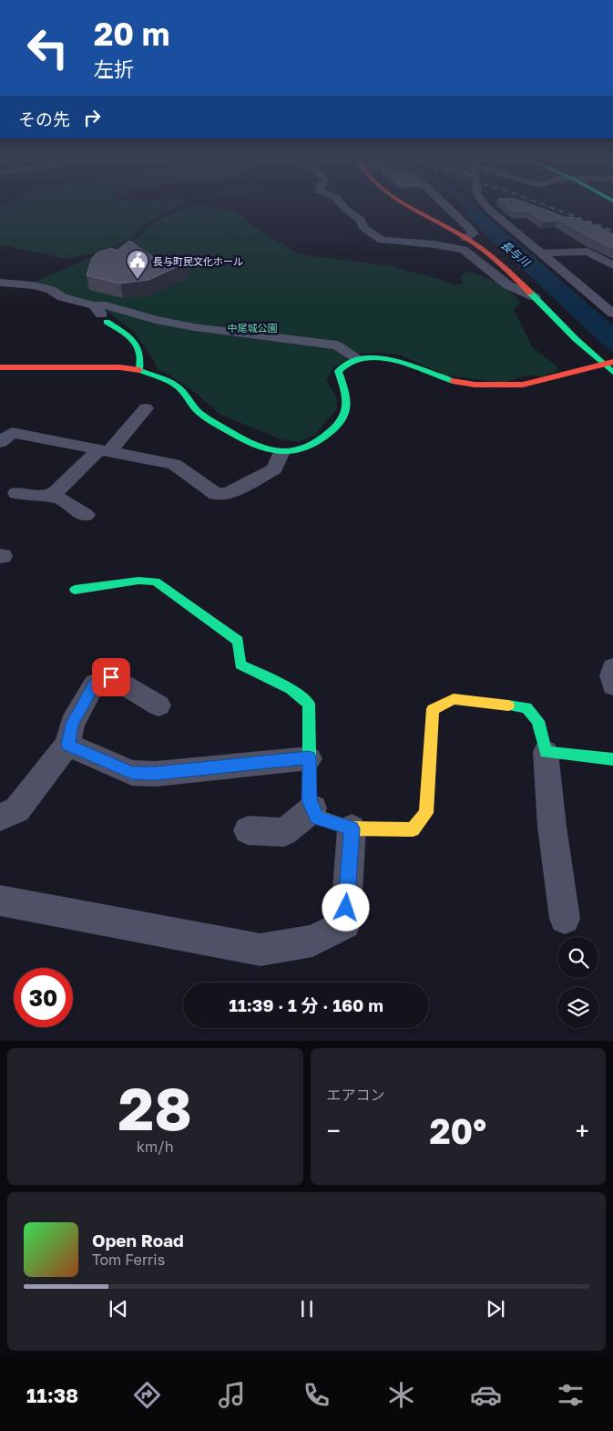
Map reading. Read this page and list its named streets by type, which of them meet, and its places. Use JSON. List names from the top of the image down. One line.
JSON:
{"water":["長与川"],"parks":["中尾城公園"],"places":{"public building":["長与町民文化ホール"]},"page":{"turn":["20 m","左折"],"then":"その先","limit":"30","trip":"11:39 · 1 分 · 160 m","tile":[["28","km/h"],"エアコン"],"heat":["−","20°","+"],"song":["Open Road","Tom Ferris"],"tabs":"11:38"}}
